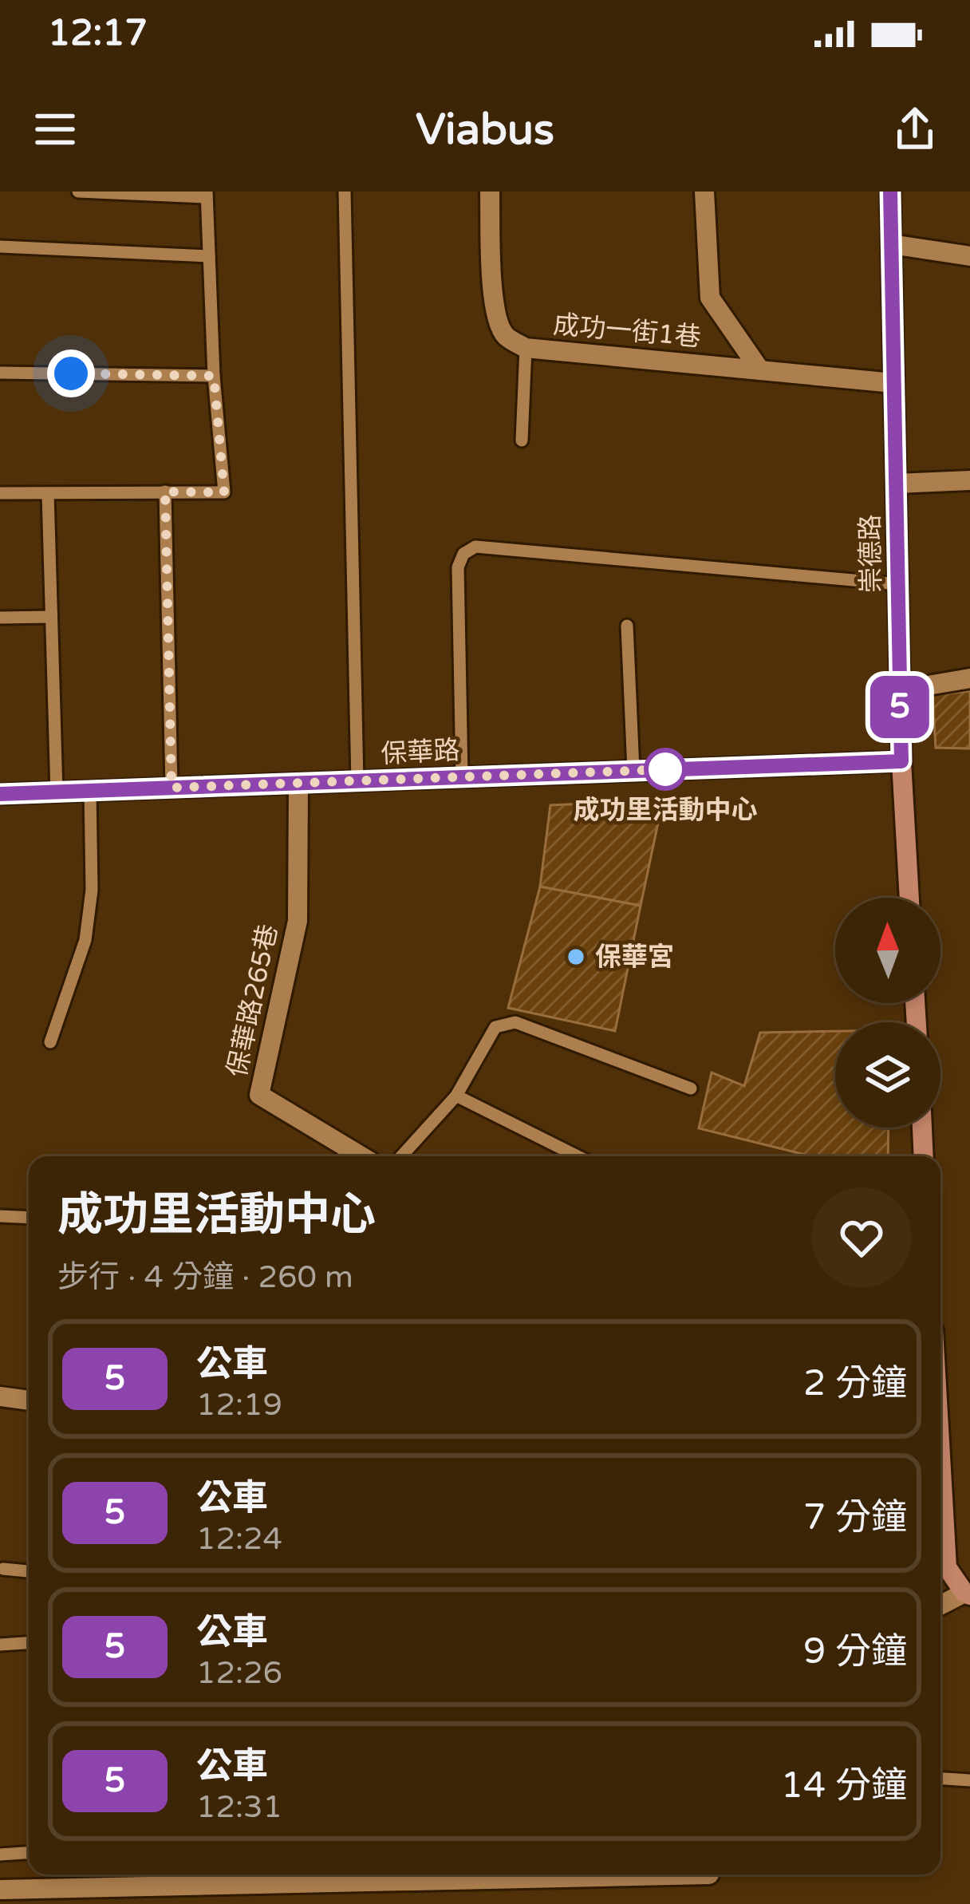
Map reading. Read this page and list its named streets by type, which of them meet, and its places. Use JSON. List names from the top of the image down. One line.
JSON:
{"streets":{"street":["成功一街1巷","崇德路","保華路","保華路265巷"]},"crossings":[["成功一街1巷","崇德路"],["崇德路","保華路"],["保華路","保華路265巷"]],"places":["成功里活動中心","保華宮"],"lines":["bus line 5"],"north":"top","page":{"status":"12:17","header":"Viabus","on_map":"5","heading":["成功里活動中心","步行 · 4 分鐘 · 260 m"],"list":[{"mark":"5","name":"公車","note":"12:19","value":"2 分鐘"},{"mark":"5","name":"公車","note":"12:24","value":"7 分鐘"},{"mark":"5","name":"公車","note":"12:26","value":"9 分鐘"},{"mark":"5","name":"公車","note":"12:31","value":"14 分鐘"}]}}
